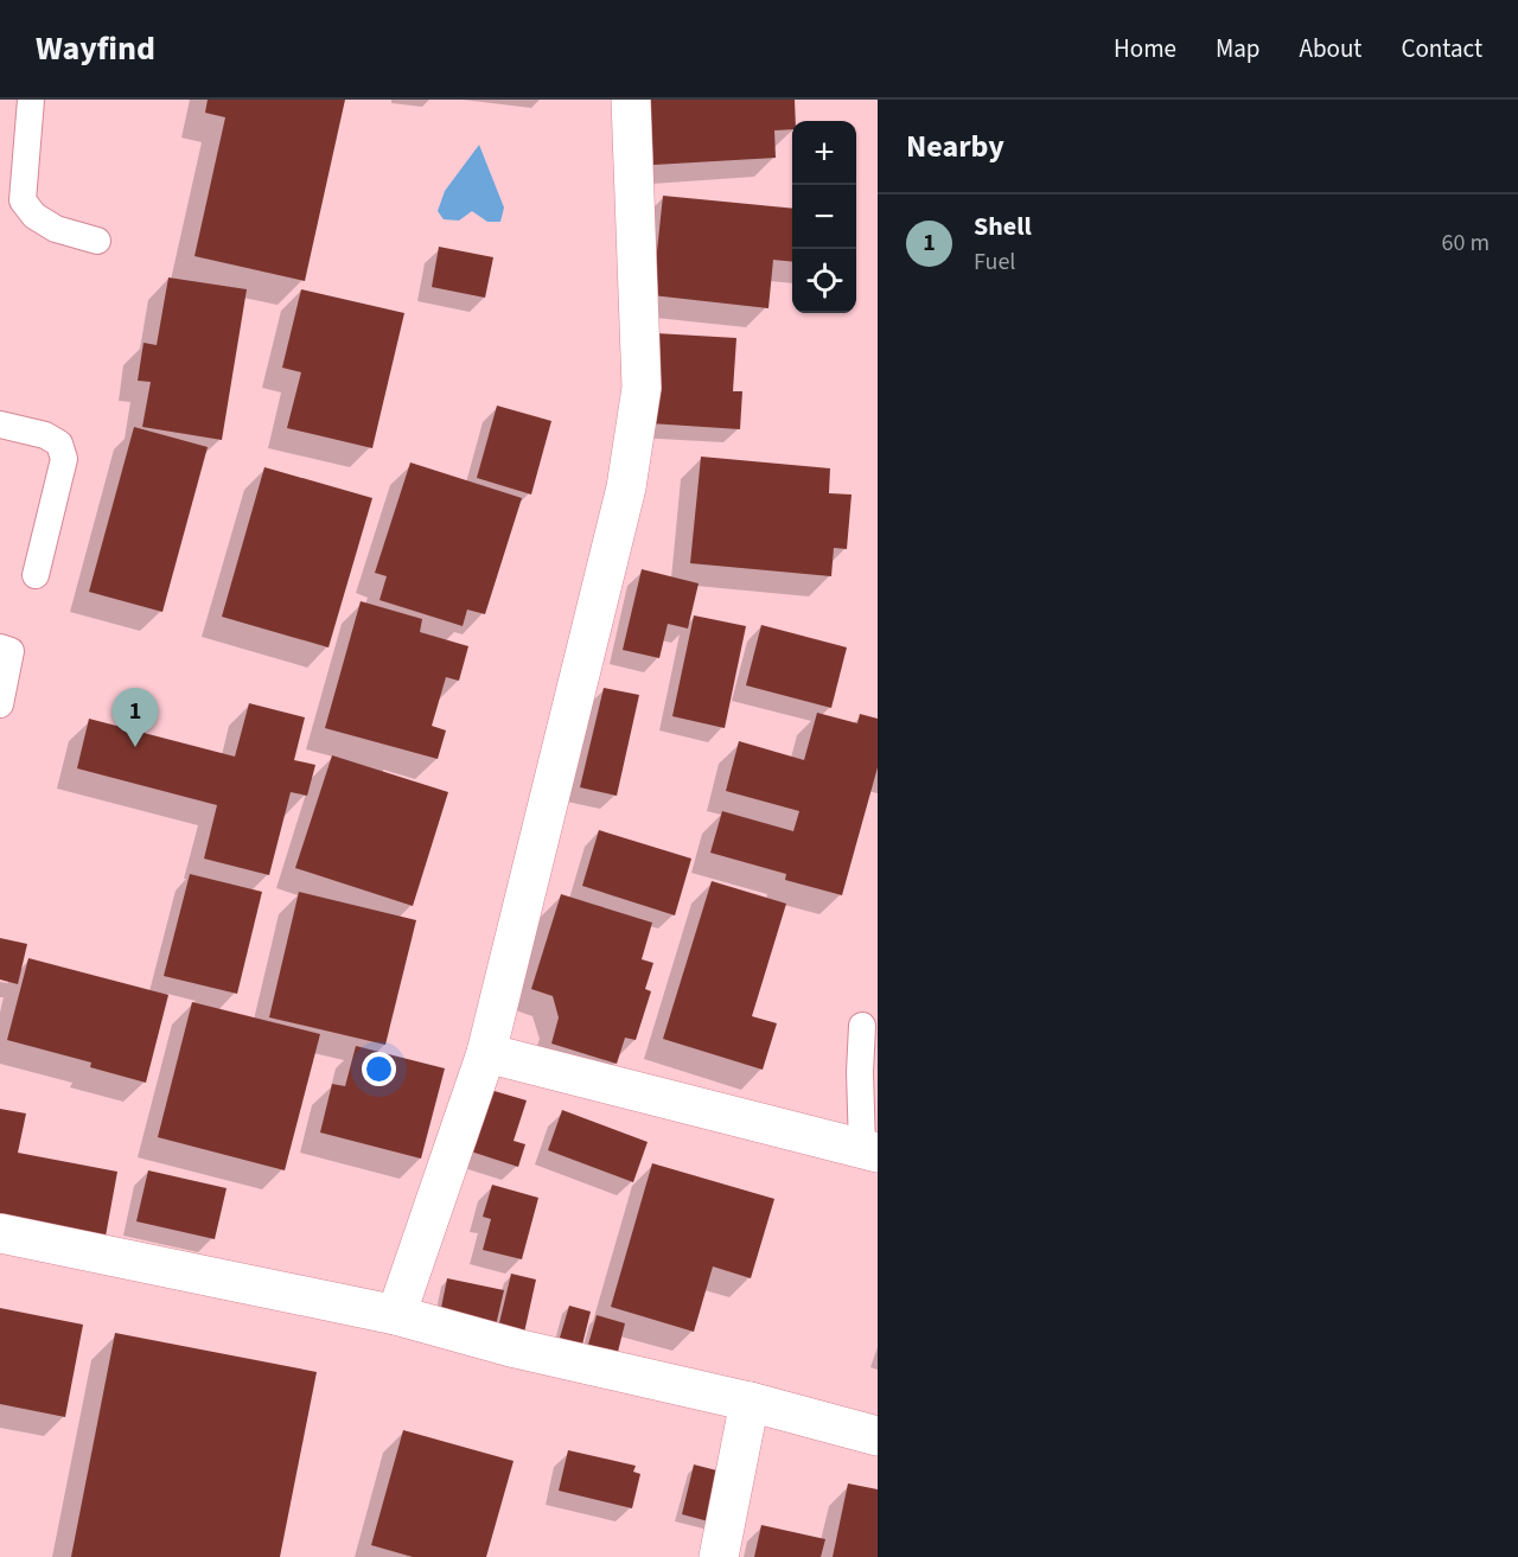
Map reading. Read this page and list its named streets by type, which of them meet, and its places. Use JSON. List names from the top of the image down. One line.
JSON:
{"page":{"header":"Wayfind","nav":["Home","Map","About","Contact"],"heading":"Nearby","map_buttons":["+","−"],"list":[{"mark":"1","name":"Shell","note":"Fuel","value":"60 m"}],"pins":"1"}}
